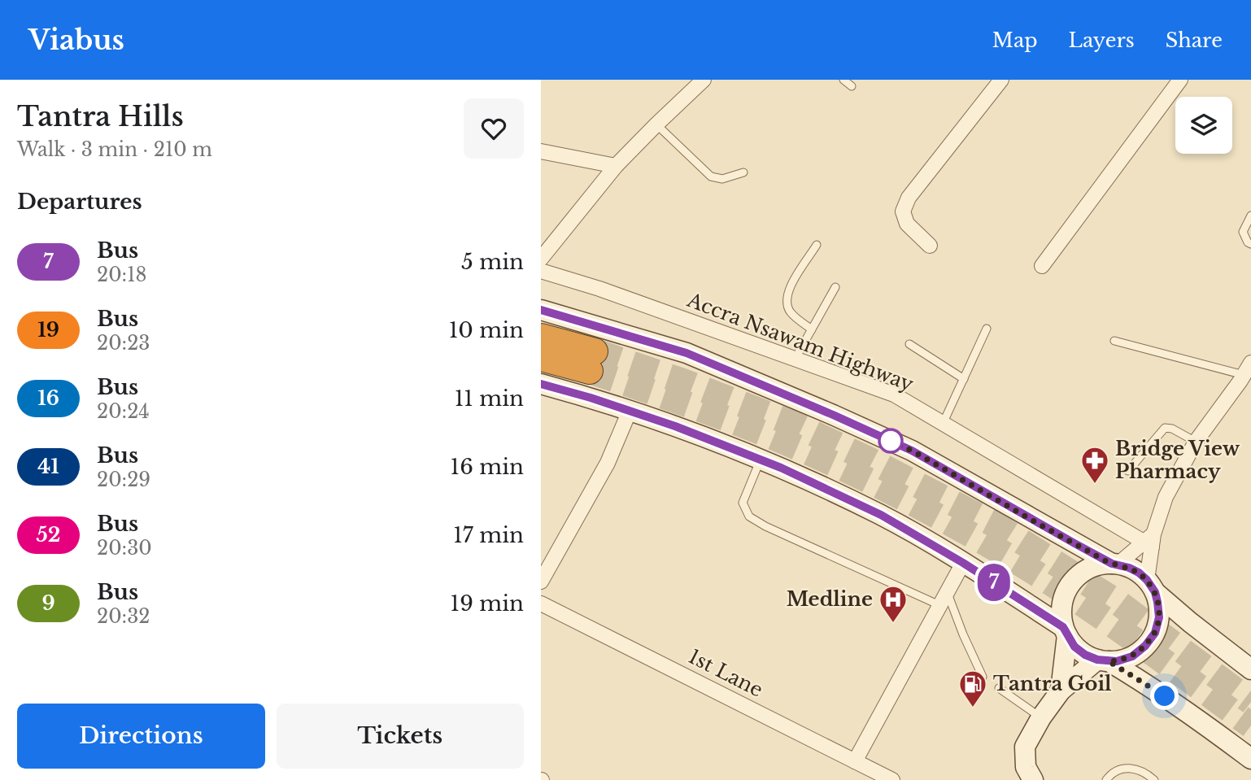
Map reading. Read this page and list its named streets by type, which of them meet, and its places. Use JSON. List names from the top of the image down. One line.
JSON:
{"streets":{"street":["Accra Nsawam Highway","1st Lane"]},"places":{"pharmacy":["Bridge View Pharmacy"],"hospital":["Medline"],"fuel station":["Tantra Goil"]},"lines":["bus line 7"],"page":{"header":"Viabus","nav":["Map","Layers","Share"],"heading":[["Tantra Hills","Walk · 3 min · 210 m"],"Departures"],"on_map":"7","list":[{"mark":"7","name":"Bus","note":"20:18","value":"5 min"},{"mark":"19","name":"Bus","note":"20:23","value":"10 min"},{"mark":"16","name":"Bus","note":"20:24","value":"11 min"},{"mark":"41","name":"Bus","note":"20:29","value":"16 min"},{"mark":"52","name":"Bus","note":"20:30","value":"17 min"},{"mark":"9","name":"Bus","note":"20:32","value":"19 min"}],"buttons":["Directions","Tickets"]}}
